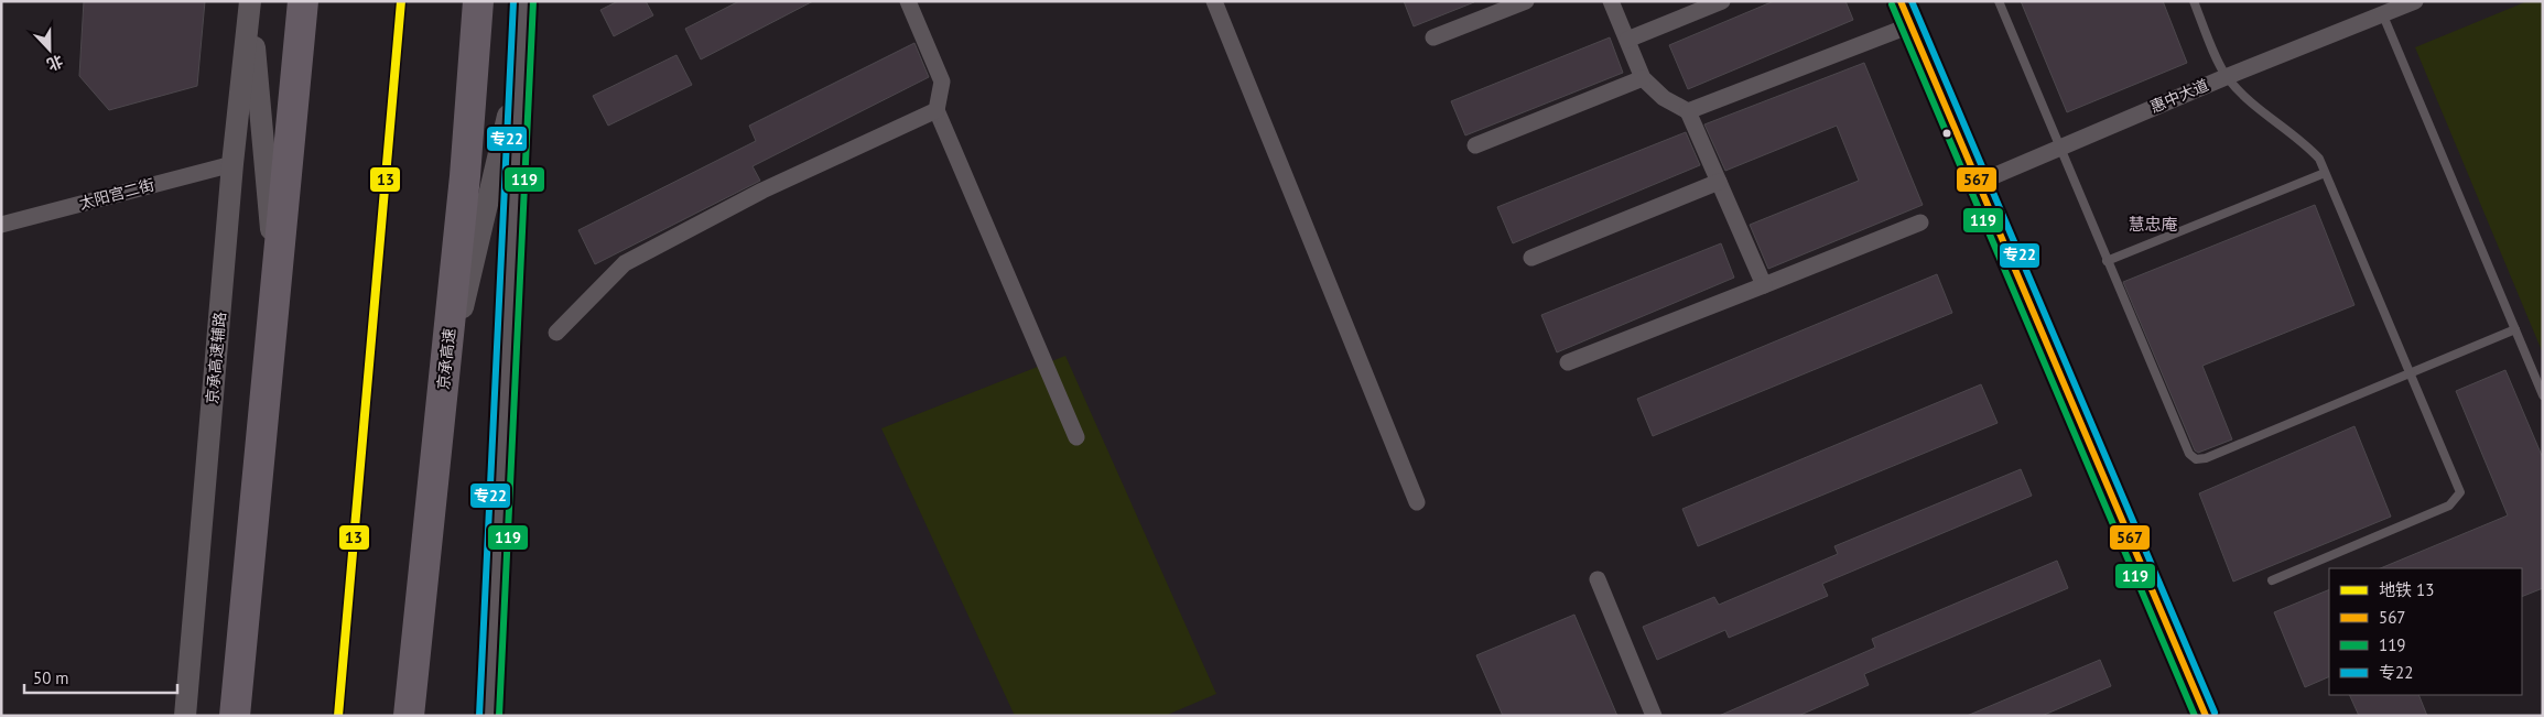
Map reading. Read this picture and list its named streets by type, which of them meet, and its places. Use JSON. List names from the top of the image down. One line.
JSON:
{"streets":{"highway":["京承高速"],"street":["惠中大道","太阳宫二街","京承高速辅路"]},"crossings":[["太阳宫二街","京承高速辅路"]],"districts":["慧忠庵"],"lines":["metro line 13","transit line 567","transit line 119","transit line 专22"],"legend":["地铁 13","567","119","专22"],"scale_bar":"50 m","north":"bottom"}
